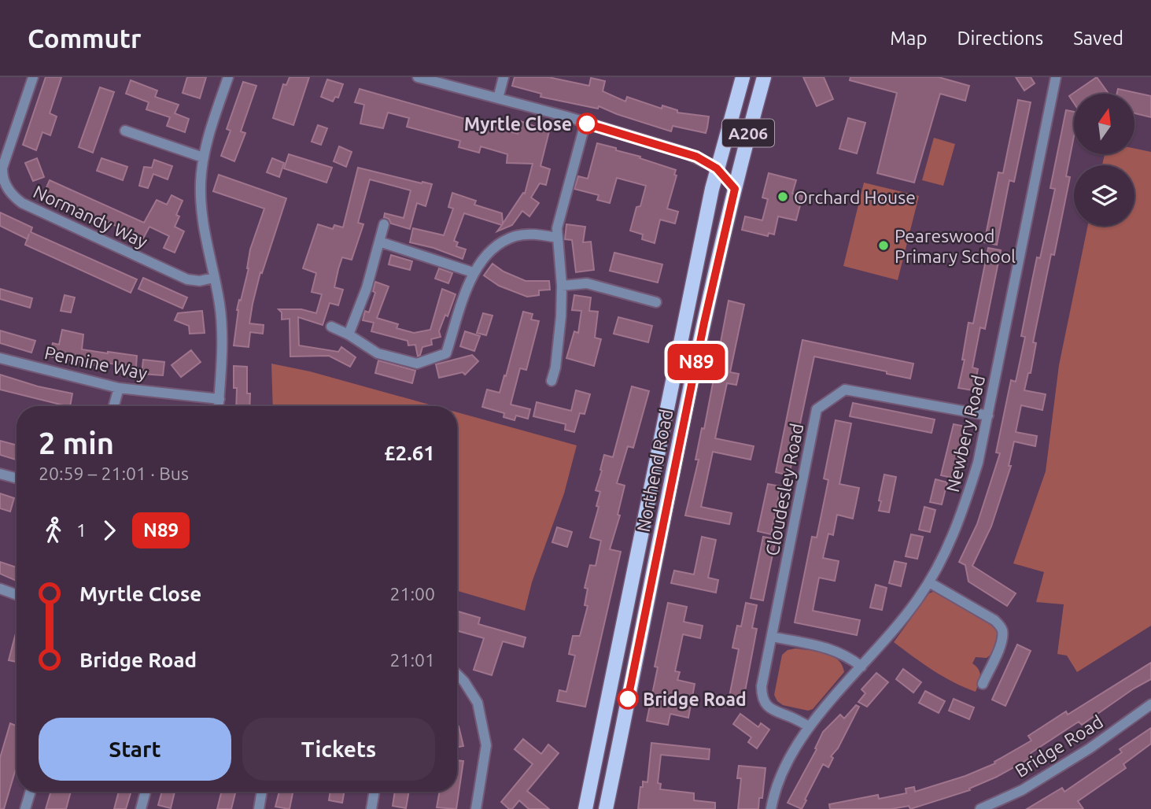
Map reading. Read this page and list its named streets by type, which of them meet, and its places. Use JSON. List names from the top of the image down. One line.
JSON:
{"streets":{"main road":["A206","Northend Road"],"street":["Normandy Way","Pennine Way","Newbery Road","Cloudesley Road","Bridge Road"]},"crossings":[["Newbery Road","Cloudesley Road"]],"places":["Myrtle Close","Orchard House","Peareswood Primary School","Bridge Road"],"lines":["bus line N89"],"north":"top","page":{"header":"Commutr","nav":["Map","Directions","Saved"],"on_map":"N89","heading":["2 min","20:59 – 21:01 · Bus","£2.61"],"legs":["1","N89"],"list":[{"name":"Myrtle Close","value":"21:00"},{"name":"Bridge Road","value":"21:01"}],"buttons":["Start","Tickets"]}}
